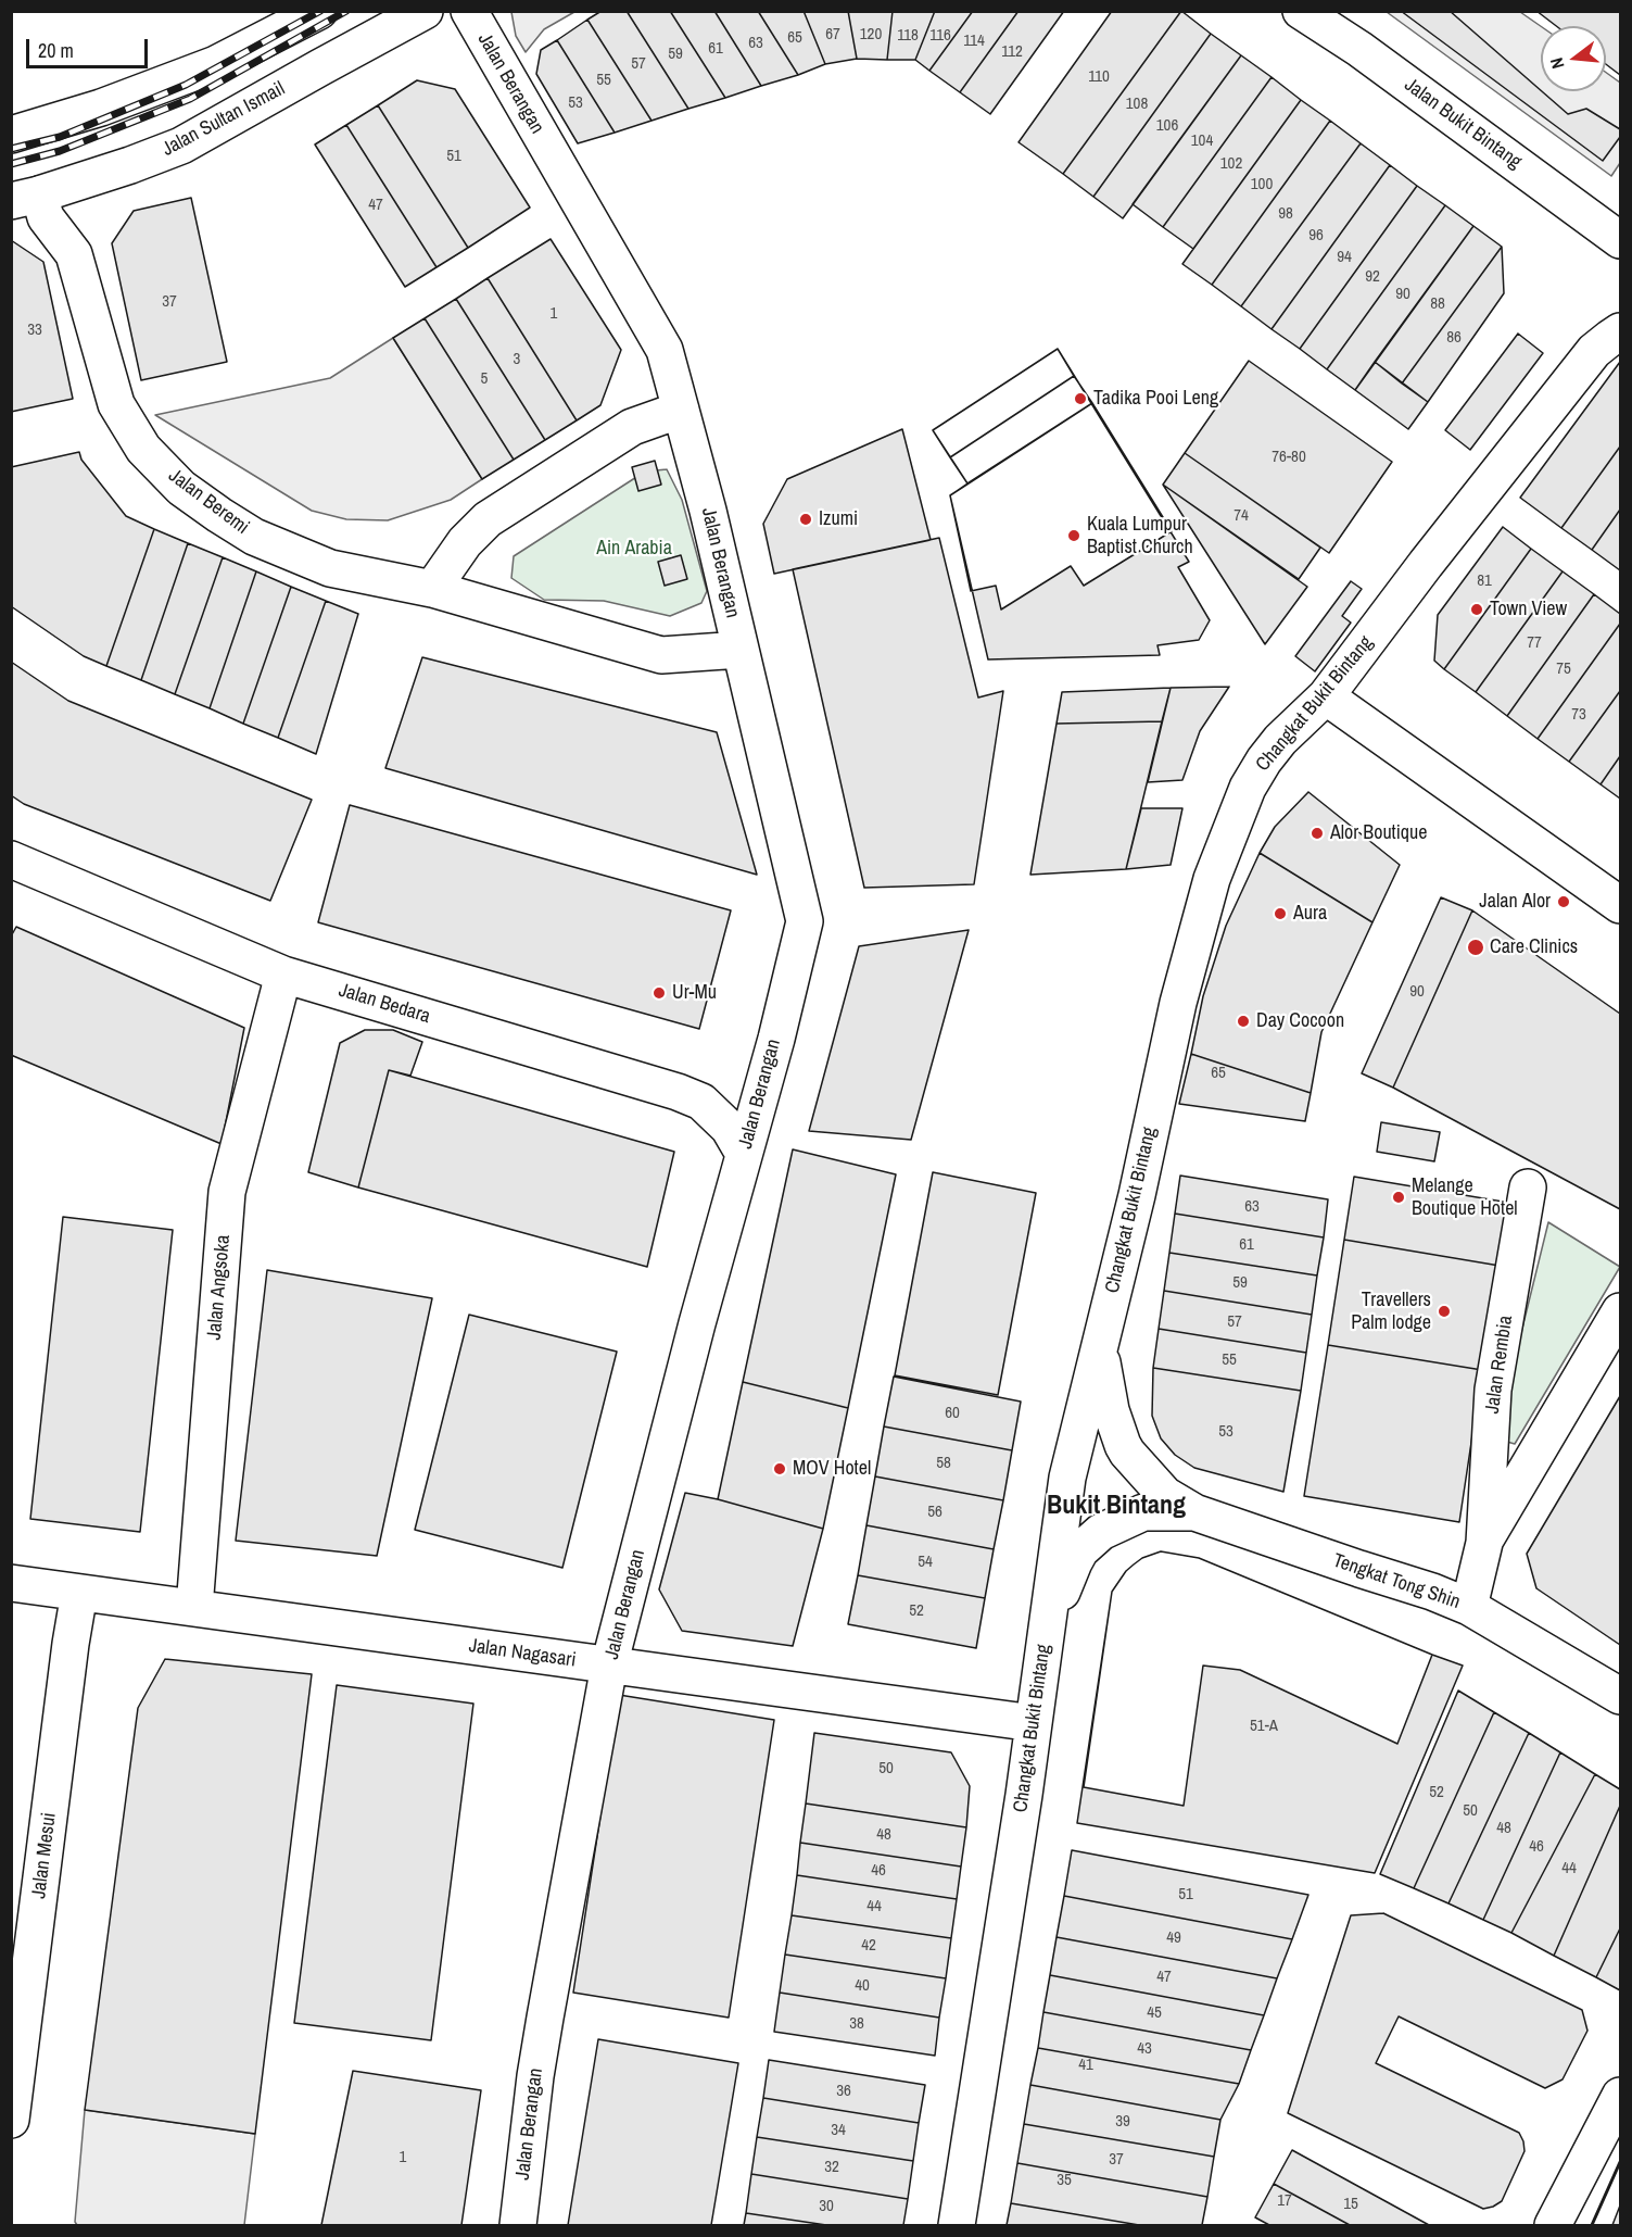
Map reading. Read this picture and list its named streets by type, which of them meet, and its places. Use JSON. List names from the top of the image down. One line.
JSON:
{"streets":{"street":["Jalan Berangan","Jalan Sultan Ismail","Jalan Bukit Bintang","Jalan Beremi","Changkat Bukit Bintang","Jalan Bedara","Jalan Angsoka","Jalan Rembia","Tengkat Tong Shin","Jalan Nagasari","Jalan Mesui"]},"crossings":[["Jalan Berangan","Jalan Beremi"],["Jalan Berangan","Jalan Bedara"],["Jalan Berangan","Jalan Nagasari"],["Jalan Sultan Ismail","Jalan Beremi"],["Changkat Bukit Bintang","Tengkat Tong Shin"],["Changkat Bukit Bintang","Jalan Nagasari"],["Jalan Bedara","Jalan Angsoka"],["Jalan Angsoka","Jalan Nagasari"],["Jalan Rembia","Tengkat Tong Shin"],["Jalan Nagasari","Jalan Mesui"]],"districts":["Bukit Bintang"],"parks":["Ain Arabia"],"places":["Tadika Pooi Leng","Izumi","Kuala Lumpur Baptist Church","Town View","Alor Boutique","Jalan Alor","Aura","Care Clinics","Ur-Mu","Day Cocoon","Melange Boutique Hotel","Travellers Palm lodge","MOV Hotel"],"house_numbers":["67","120","118","116","65","114","63","61","112","59","57","110","55","53","108","106","104","51","102","100","47","98","96","94","92","90","37","88","1","33","86","3","5","76-80","74","81","77","75","73","90","65","63","61","59","57","55","60","53","58","56","54","52","51-A","50","52","50","48","48","46","44","46","51","44","49","42","47","40","45","38","43","41","36","39","34","1","37","32","35","17","15","30"],"scale_bar":"20 m","north":"left"}
